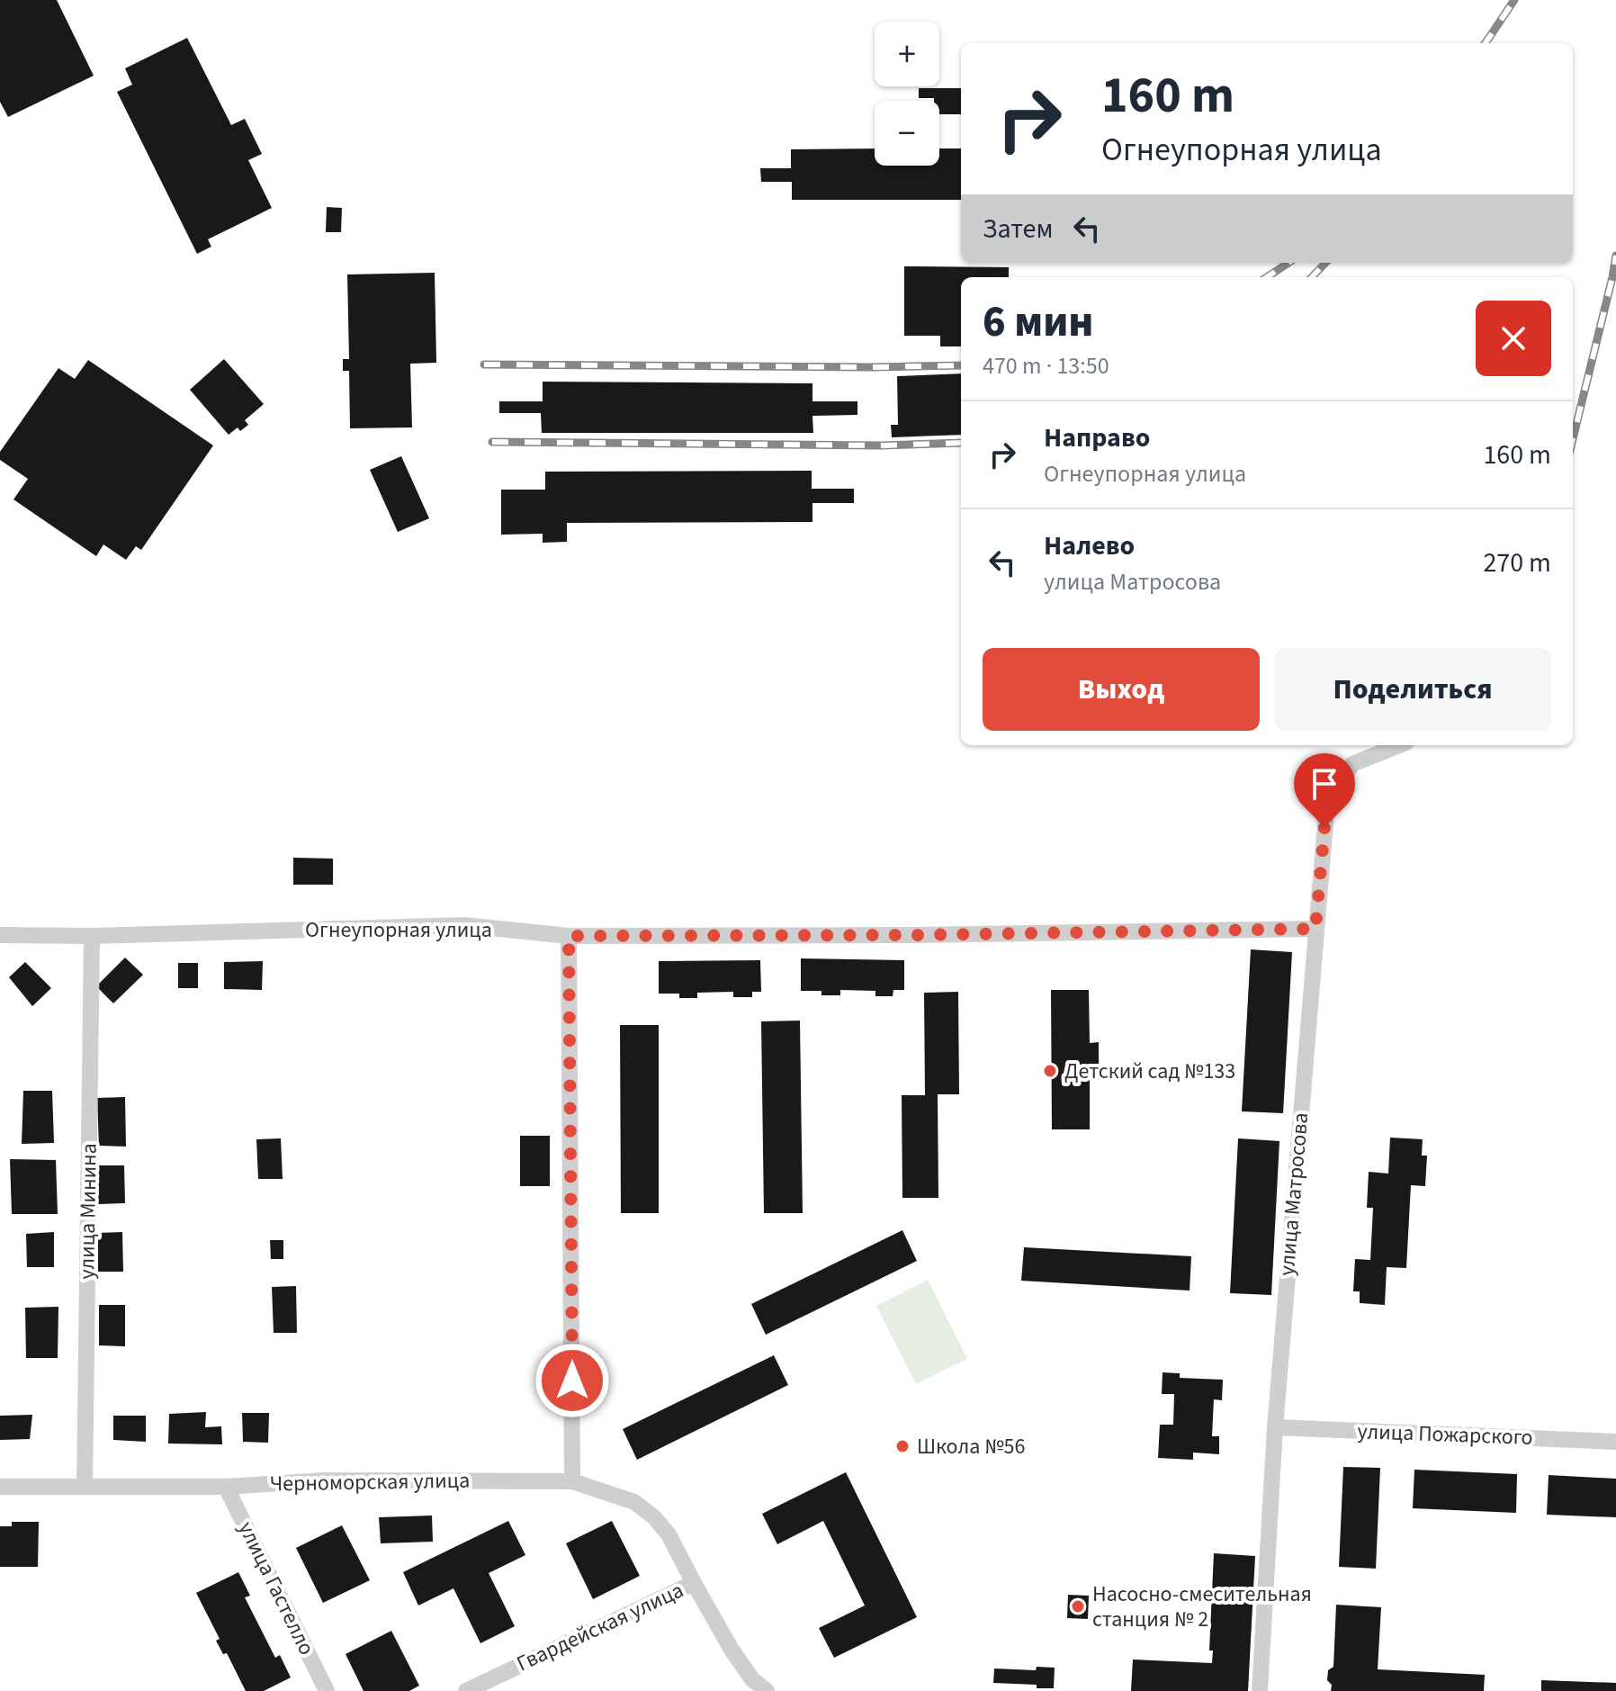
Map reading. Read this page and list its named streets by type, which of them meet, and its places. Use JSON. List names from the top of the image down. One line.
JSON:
{"streets":{"street":["Огнеупорная улица","улица Матросова","улица Минина","улица Пожарского","Черноморская улица","улица Гастелло","Гвардейская улица"]},"crossings":[["Огнеупорная улица","улица Матросова"],["Огнеупорная улица","улица Минина"],["улица Матросова","улица Пожарского"],["улица Минина","Черноморская улица"],["Черноморская улица","улица Гастелло"],["Черноморская улица","Гвардейская улица"]],"places":["Детский сад №133","Школа №56","Насосно-смесительная станция № 2"],"page":{"map_buttons":["+","−"],"turn":["160 m","Огнеупорная улица"],"then":"Затем","heading":["6 мин","470 m · 13:50"],"list":[{"name":"Направо","note":"Огнеупорная улица","value":"160 m"},{"name":"Налево","note":"улица Матросова","value":"270 m"}],"buttons":["Выход","Поделиться"]}}
